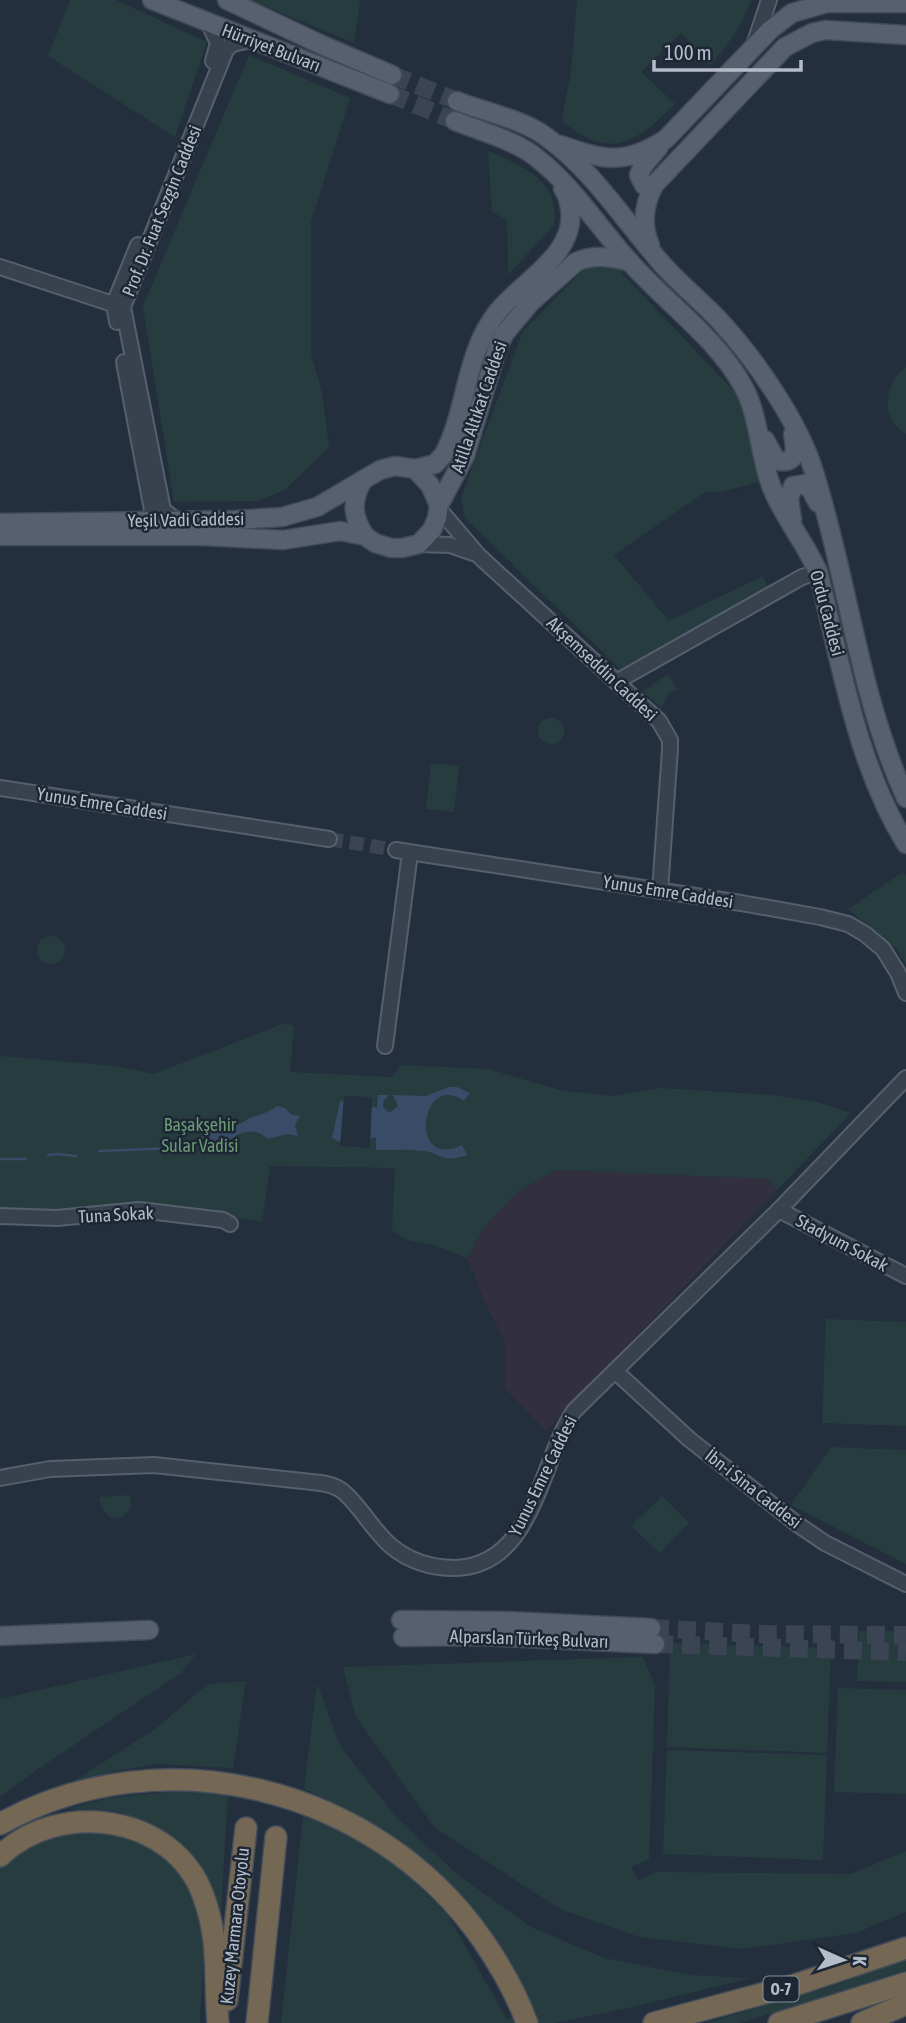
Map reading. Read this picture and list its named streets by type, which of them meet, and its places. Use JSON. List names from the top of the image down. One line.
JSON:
{"streets":{"highway":["Kuzey Marmara Otoyolu","O-7"],"main road":["Hürriyet Bulvarı","Atilla Altıkat Caddesi","Yeşil Vadi Caddesi","Ordu Caddesi","Alparslan Türkeş Bulvarı"],"street":["Prof. Dr. Fuat Sezgin Caddesi","Akşemseddin Caddesi","Yunus Emre Caddesi","Tuna Sokak","Stadyum Sokak","İbn-i Sina Caddesi"]},"crossings":[["Hürriyet Bulvarı","Prof. Dr. Fuat Sezgin Caddesi"],["Prof. Dr. Fuat Sezgin Caddesi","Yeşil Vadi Caddesi"],["Atilla Altıkat Caddesi","Yeşil Vadi Caddesi"],["Atilla Altıkat Caddesi","Ordu Caddesi"],["Atilla Altıkat Caddesi","Akşemseddin Caddesi"],["Yeşil Vadi Caddesi","Akşemseddin Caddesi"],["Akşemseddin Caddesi","Yunus Emre Caddesi"],["Yunus Emre Caddesi","Stadyum Sokak"],["Yunus Emre Caddesi","İbn-i Sina Caddesi"]],"parks":["Başakşehir Sular Vadisi"],"scale_bar":"100 m","north":"right"}
